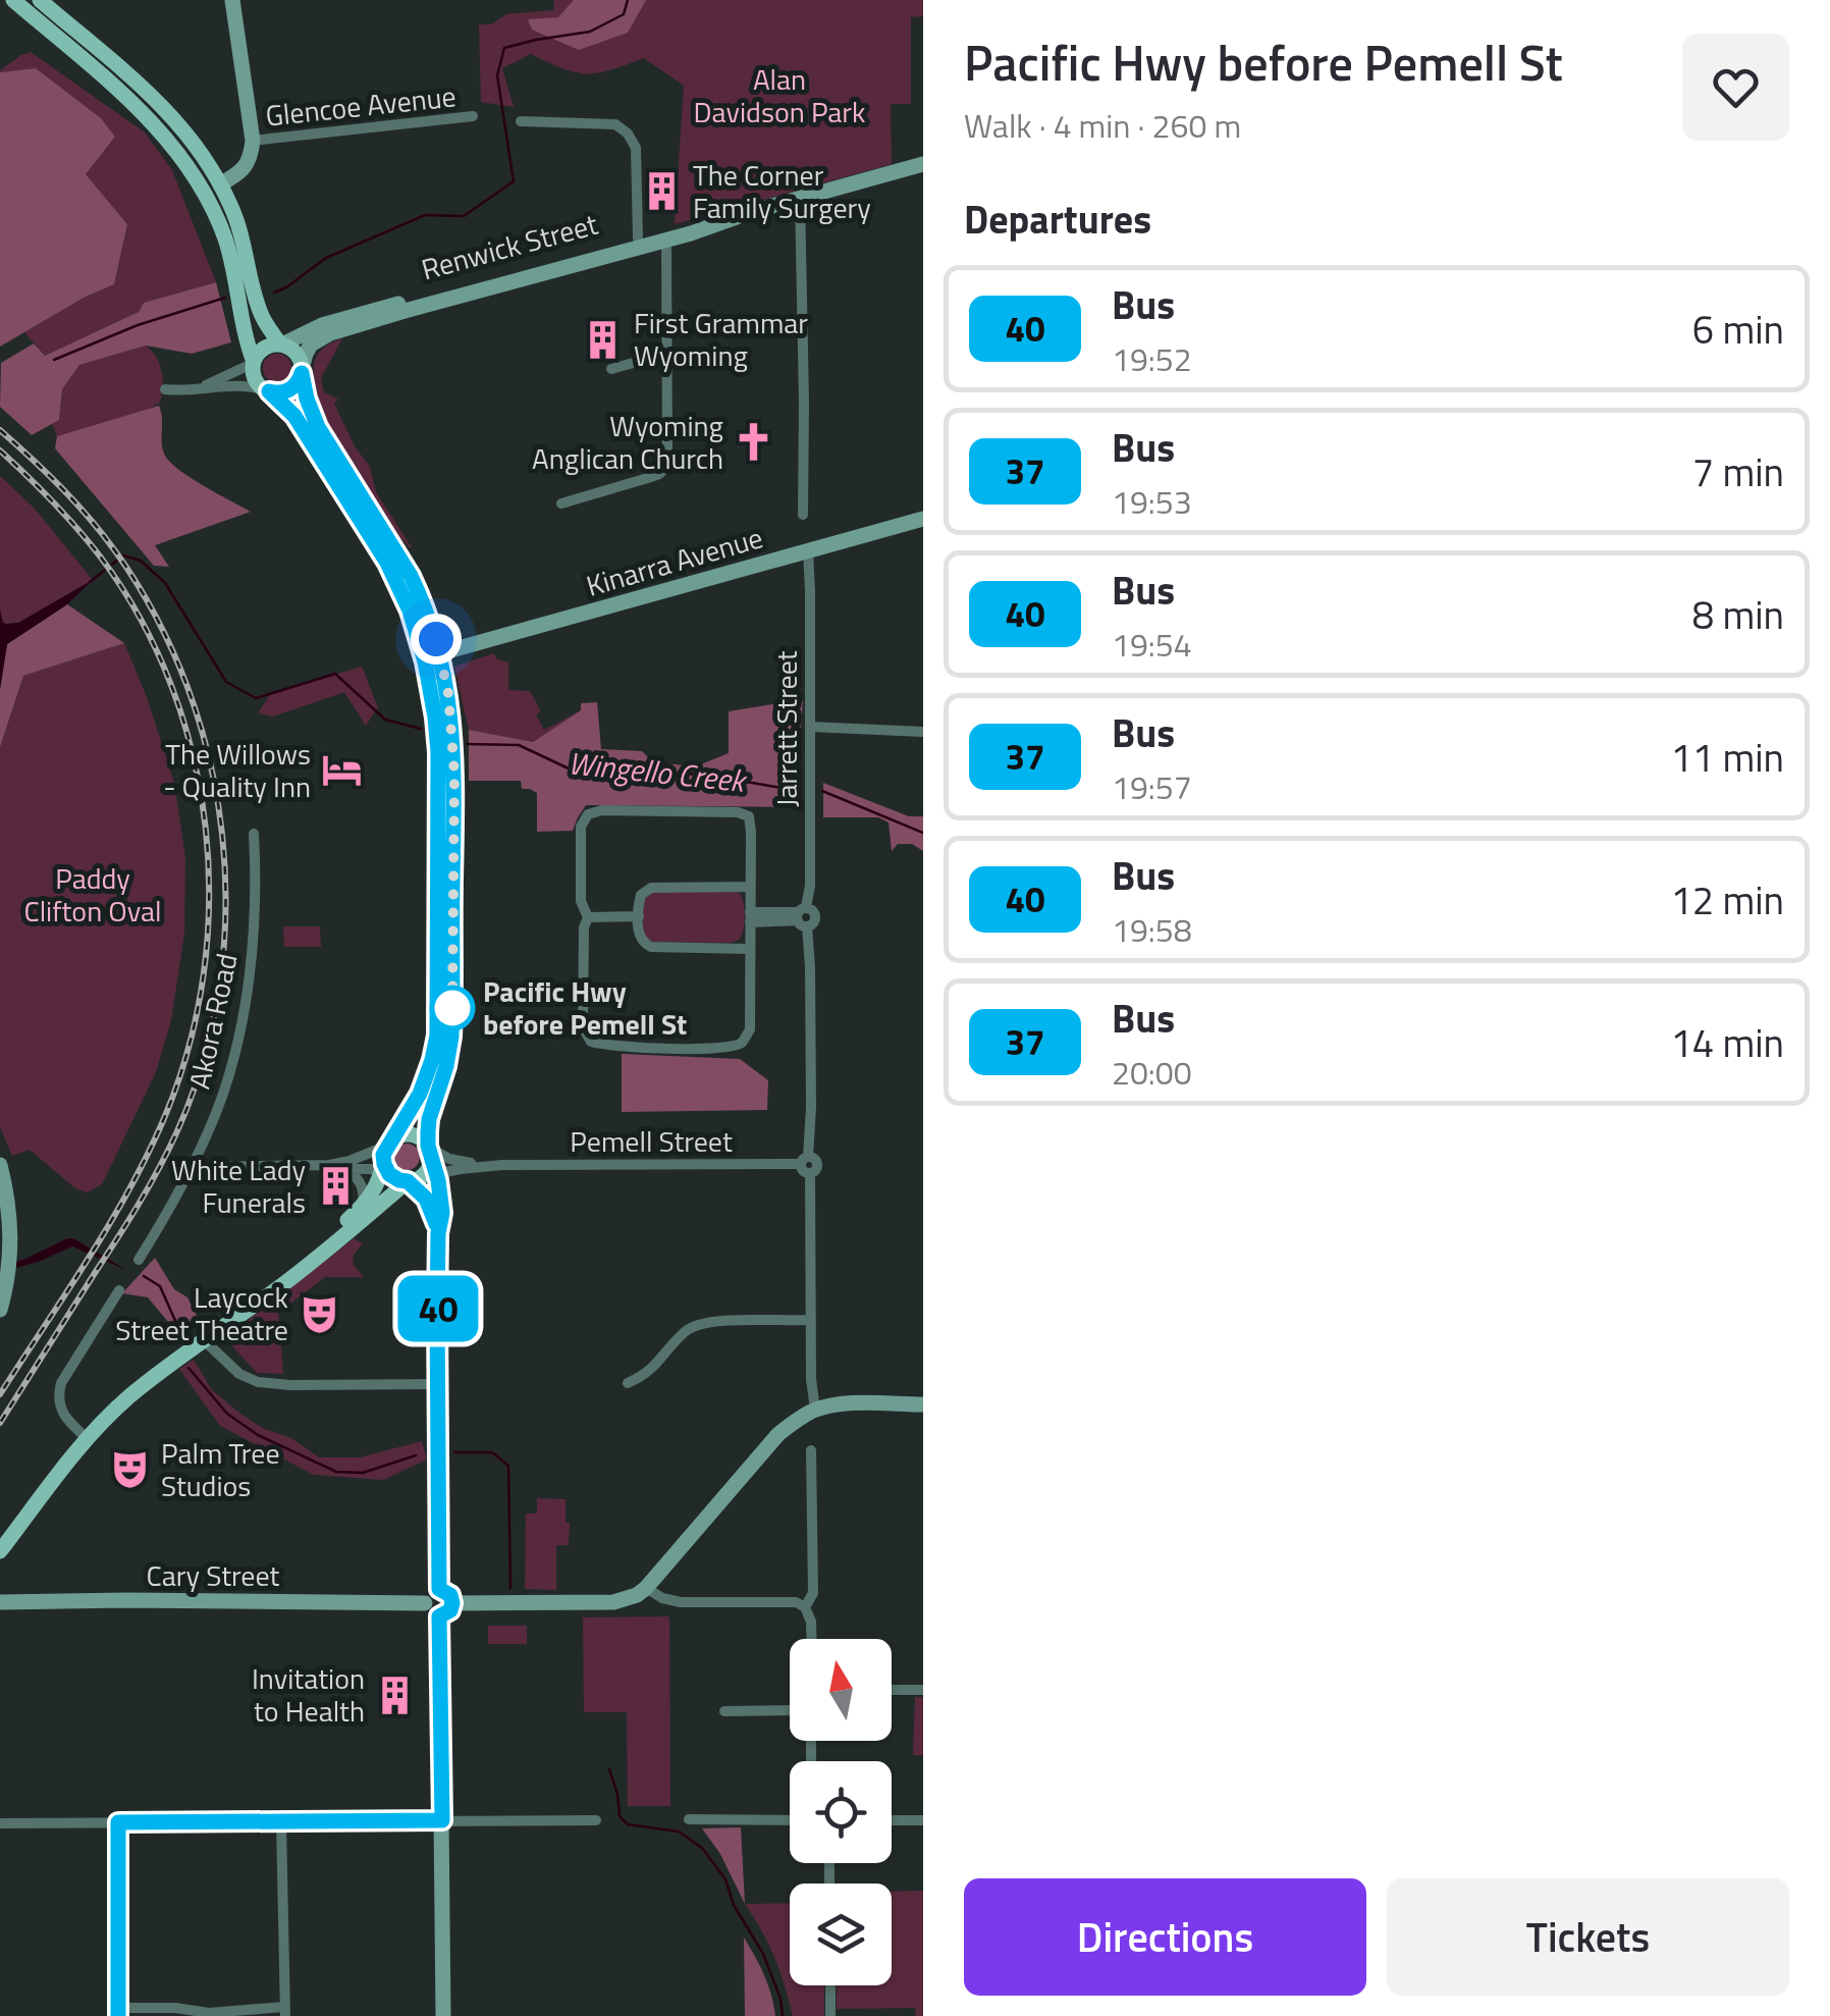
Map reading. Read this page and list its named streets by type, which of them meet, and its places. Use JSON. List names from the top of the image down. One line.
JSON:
{"streets":{"street":["Glencoe Avenue","Renwick Street","Kinarra Avenue","Jarrett Street","Akora Road","Pemell Street","Cary Street"]},"crossings":[["Kinarra Avenue","Jarrett Street"],["Jarrett Street","Pemell Street"],["Akora Road","Pemell Street"]],"water":["Wingello Creek"],"parks":["Alan Davidson Park","Paddy Clifton Oval"],"places":{"building":["The Corner Family Surgery","First Grammar Wyoming","White Lady Funerals","Invitation to Health"],"church":["Wyoming Anglican Church"],"hotel":["The Willows - Quality Inn"],"other":["Pacific Hwy before Pemell St"],"theatre":["Laycock Street Theatre","Palm Tree Studios"]},"lines":["bus line 40"],"north":"top","page":{"on_map":"40","heading":[["Pacific Hwy before Pemell St","Walk · 4 min · 260 m"],"Departures"],"list":[{"mark":"40","name":"Bus","note":"19:52","value":"6 min"},{"mark":"37","name":"Bus","note":"19:53","value":"7 min"},{"mark":"40","name":"Bus","note":"19:54","value":"8 min"},{"mark":"37","name":"Bus","note":"19:57","value":"11 min"},{"mark":"40","name":"Bus","note":"19:58","value":"12 min"},{"mark":"37","name":"Bus","note":"20:00","value":"14 min"}],"buttons":["Directions","Tickets"]}}
